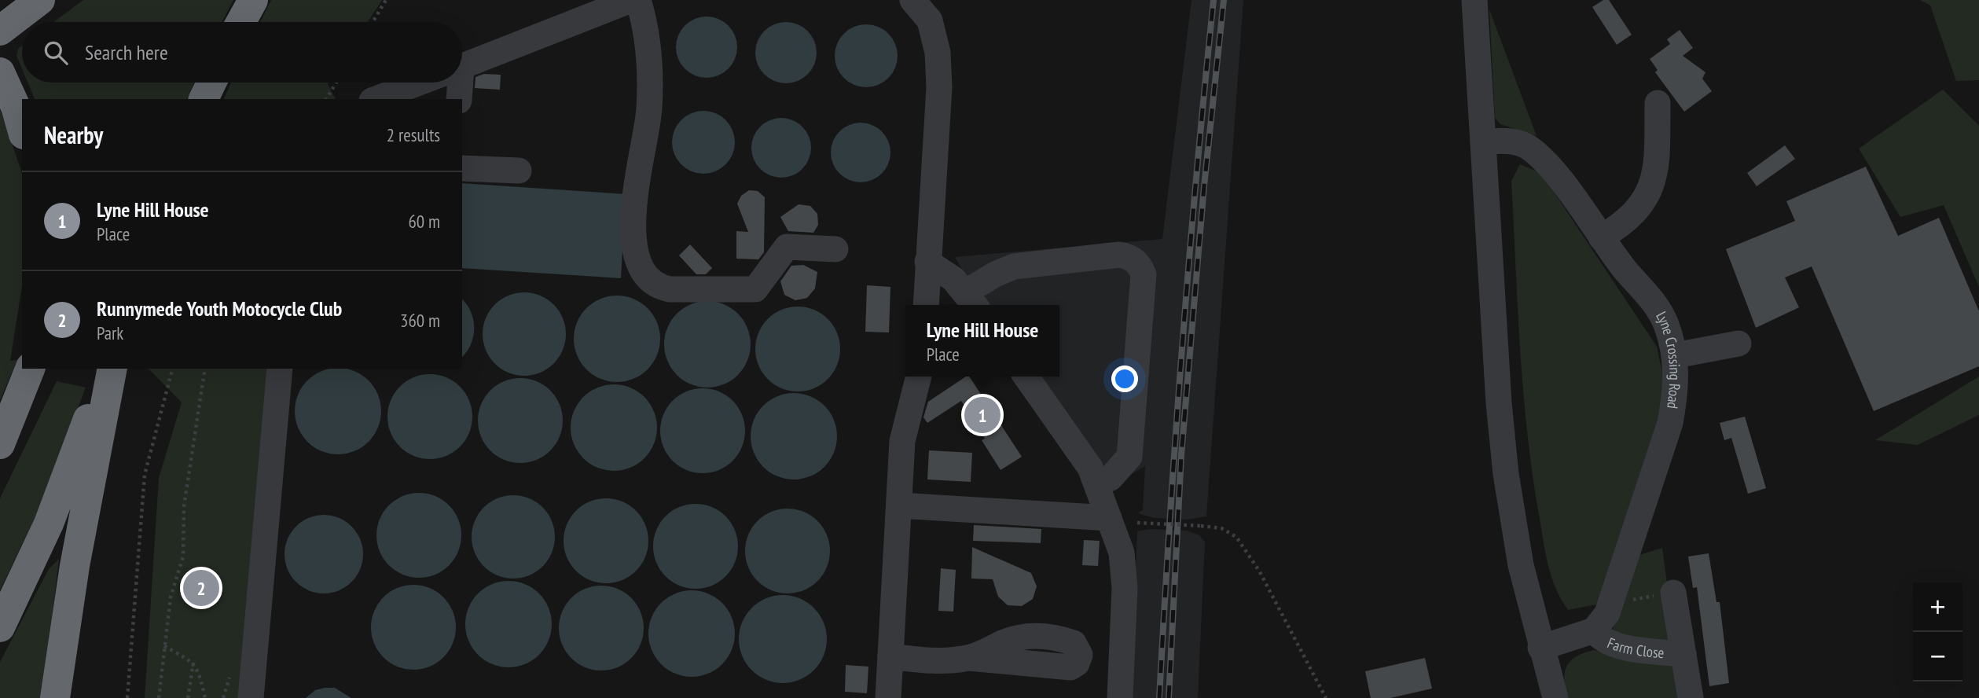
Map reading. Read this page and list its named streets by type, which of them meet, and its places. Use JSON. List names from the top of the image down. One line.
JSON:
{"streets":{"street":["Lyne Crossing Road","Farm Close"]},"crossings":[["Lyne Crossing Road","Farm Close"]],"page":{"search":"Search here","heading":["Nearby","2 results"],"list":[{"mark":"1","name":"Lyne Hill House","note":"Place","value":"60 m"},{"mark":"2","name":"Runnymede Youth Motocycle Club","note":"Park","value":"360 m"}],"popup":["Lyne Hill House","Place"],"pins":["1","2"],"map_buttons":["+","−"]}}
